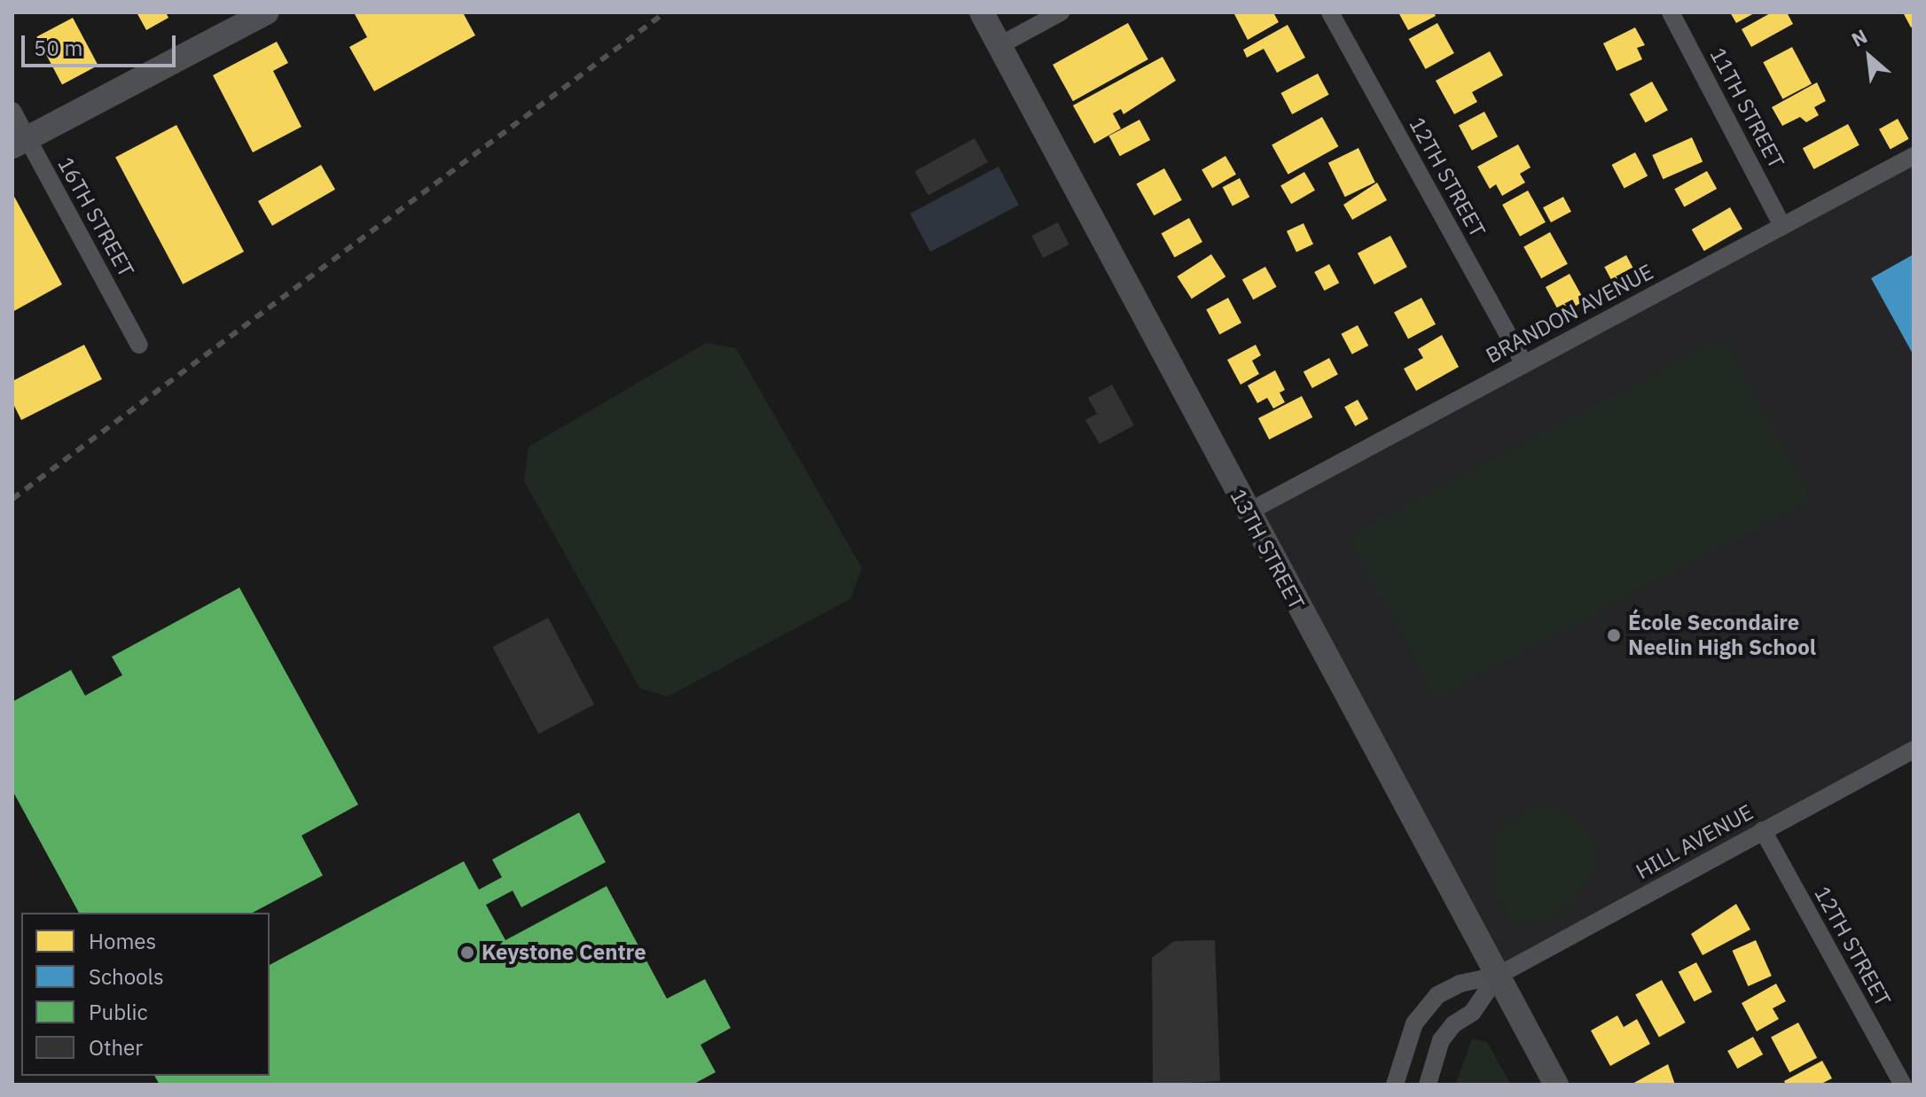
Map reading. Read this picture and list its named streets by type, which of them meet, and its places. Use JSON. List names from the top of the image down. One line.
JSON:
{"streets":{"street":["11TH STREET","12TH STREET","16TH STREET","BRANDON AVENUE","13TH STREET","HILL AVENUE"]},"crossings":[["11TH STREET","BRANDON AVENUE"],["12TH STREET","BRANDON AVENUE"],["12TH STREET","HILL AVENUE"],["BRANDON AVENUE","13TH STREET"],["13TH STREET","HILL AVENUE"]],"places":["École Secondaire Neelin High School","Keystone Centre"],"legend":["Homes","Schools","Public","Other"],"scale_bar":"50 m","north":"top left"}
